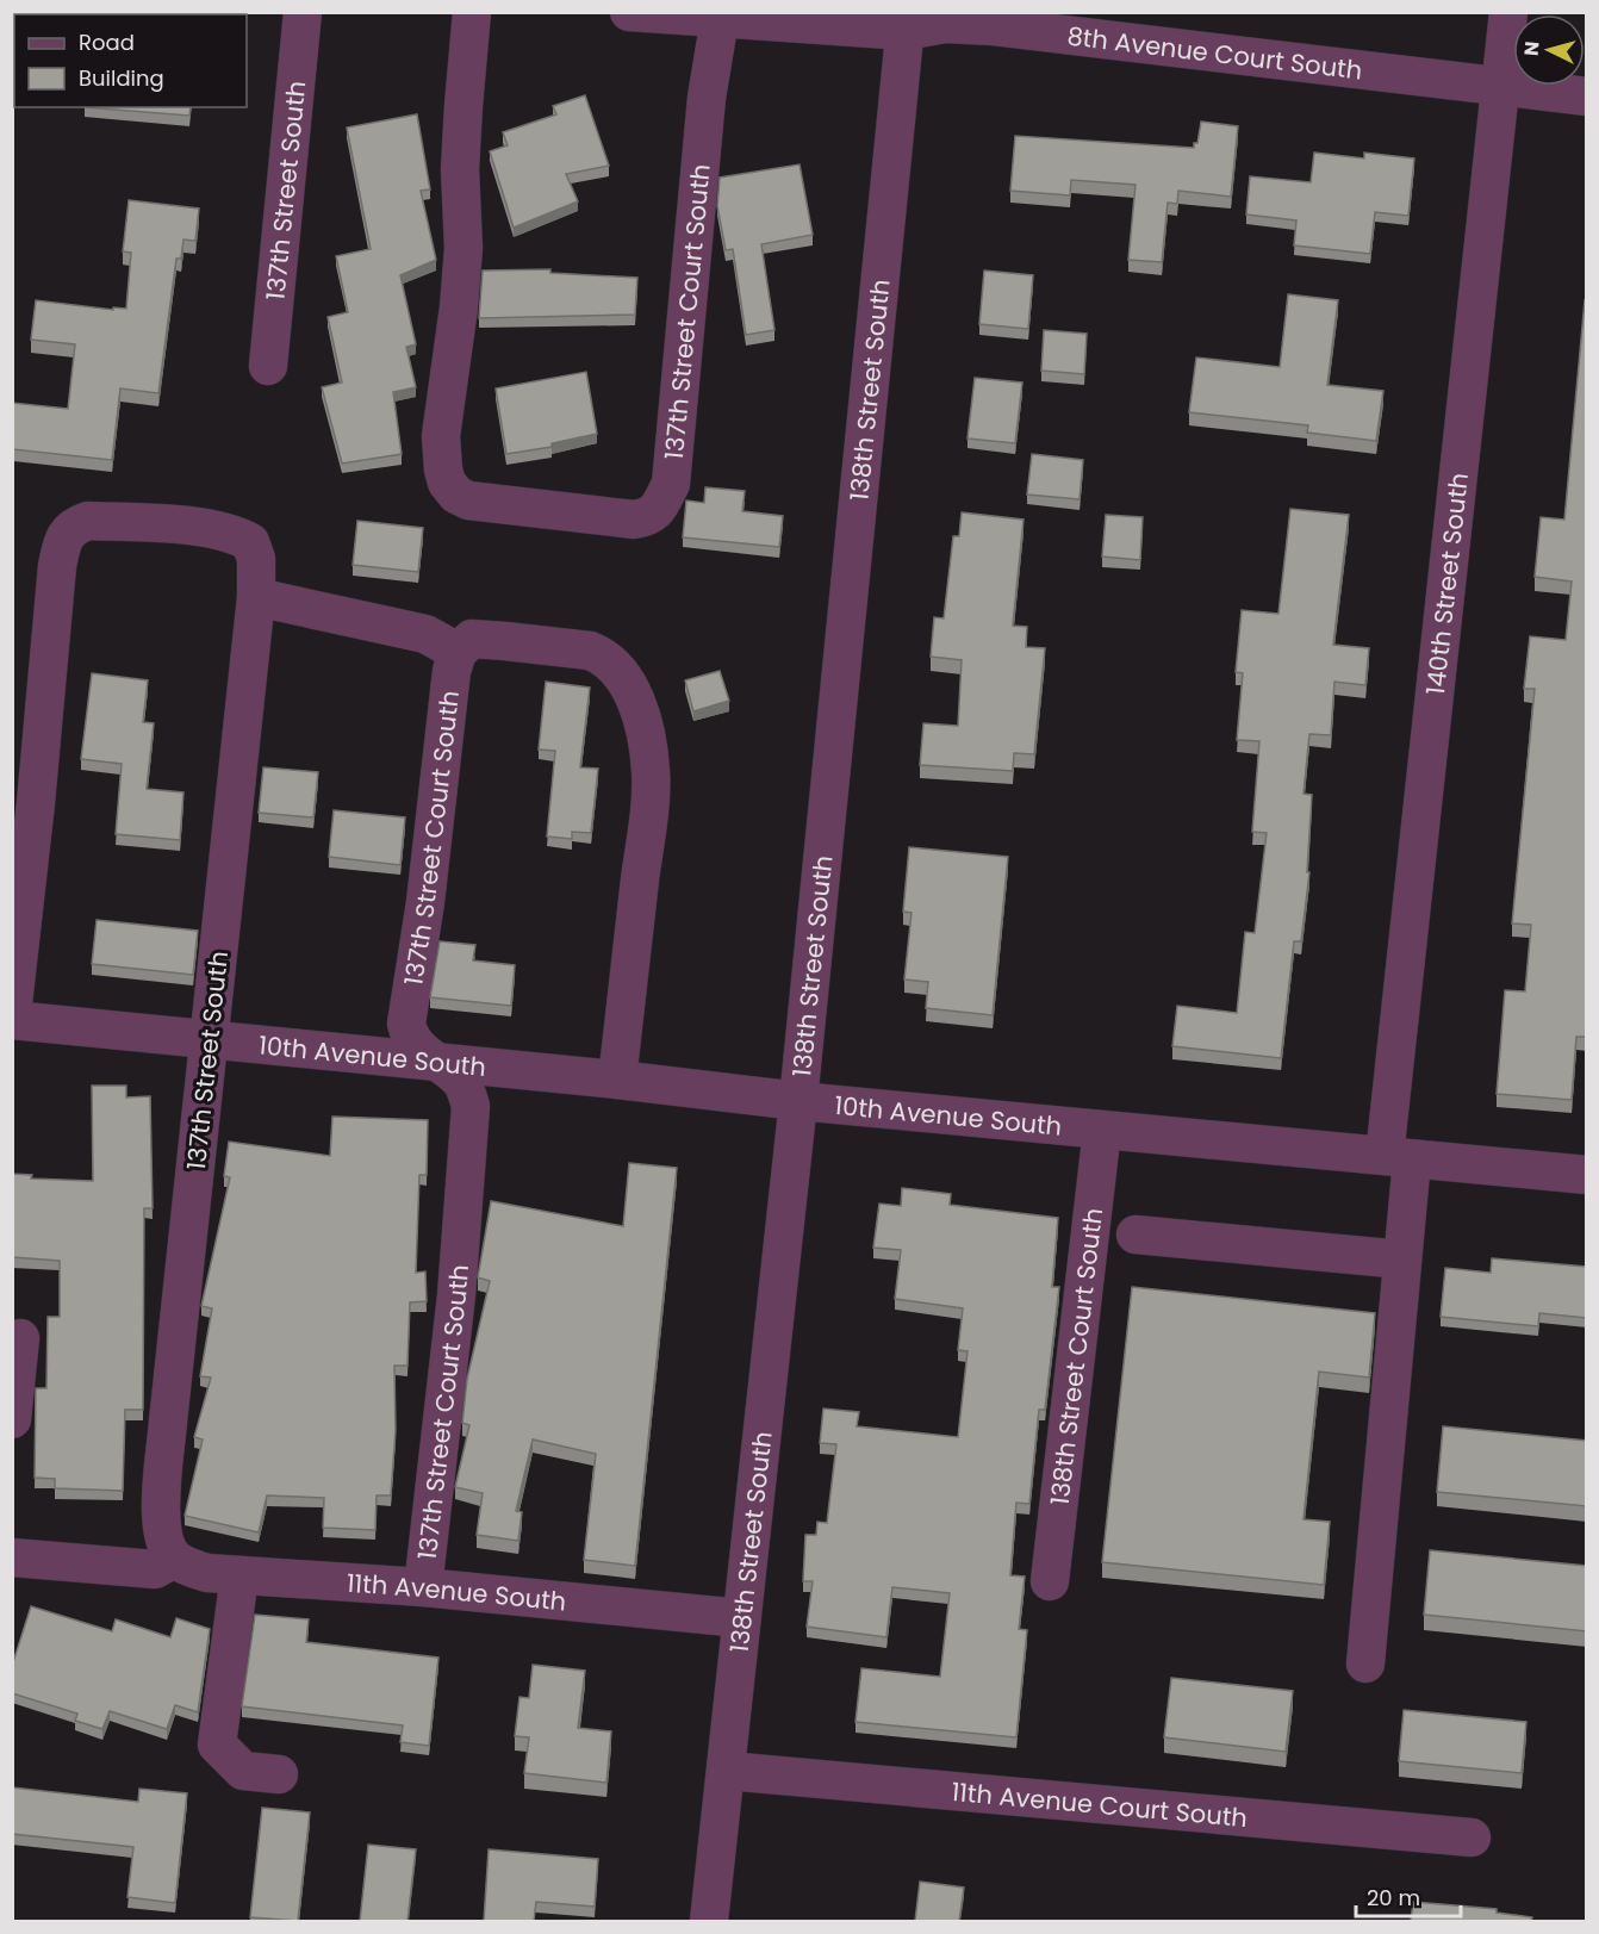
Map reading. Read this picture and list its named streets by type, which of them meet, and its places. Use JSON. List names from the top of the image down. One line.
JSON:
{"streets":{"street":["8th Avenue Court South","137th Street South","137th Street Court South","138th Street South","140th Street South","10th Avenue South","138th Street Court South","11th Avenue South","11th Avenue Court South"]},"crossings":[["8th Avenue Court South","137th Street Court South"],["8th Avenue Court South","138th Street South"],["8th Avenue Court South","140th Street South"],["137th Street South","10th Avenue South"],["137th Street South","11th Avenue South"],["137th Street Court South","10th Avenue South"],["137th Street Court South","11th Avenue South"],["138th Street South","10th Avenue South"],["138th Street South","11th Avenue South"],["138th Street South","11th Avenue Court South"],["140th Street South","10th Avenue South"],["10th Avenue South","138th Street Court South"]],"legend":["Road","Building"],"scale_bar":"20 m","north":"left"}
